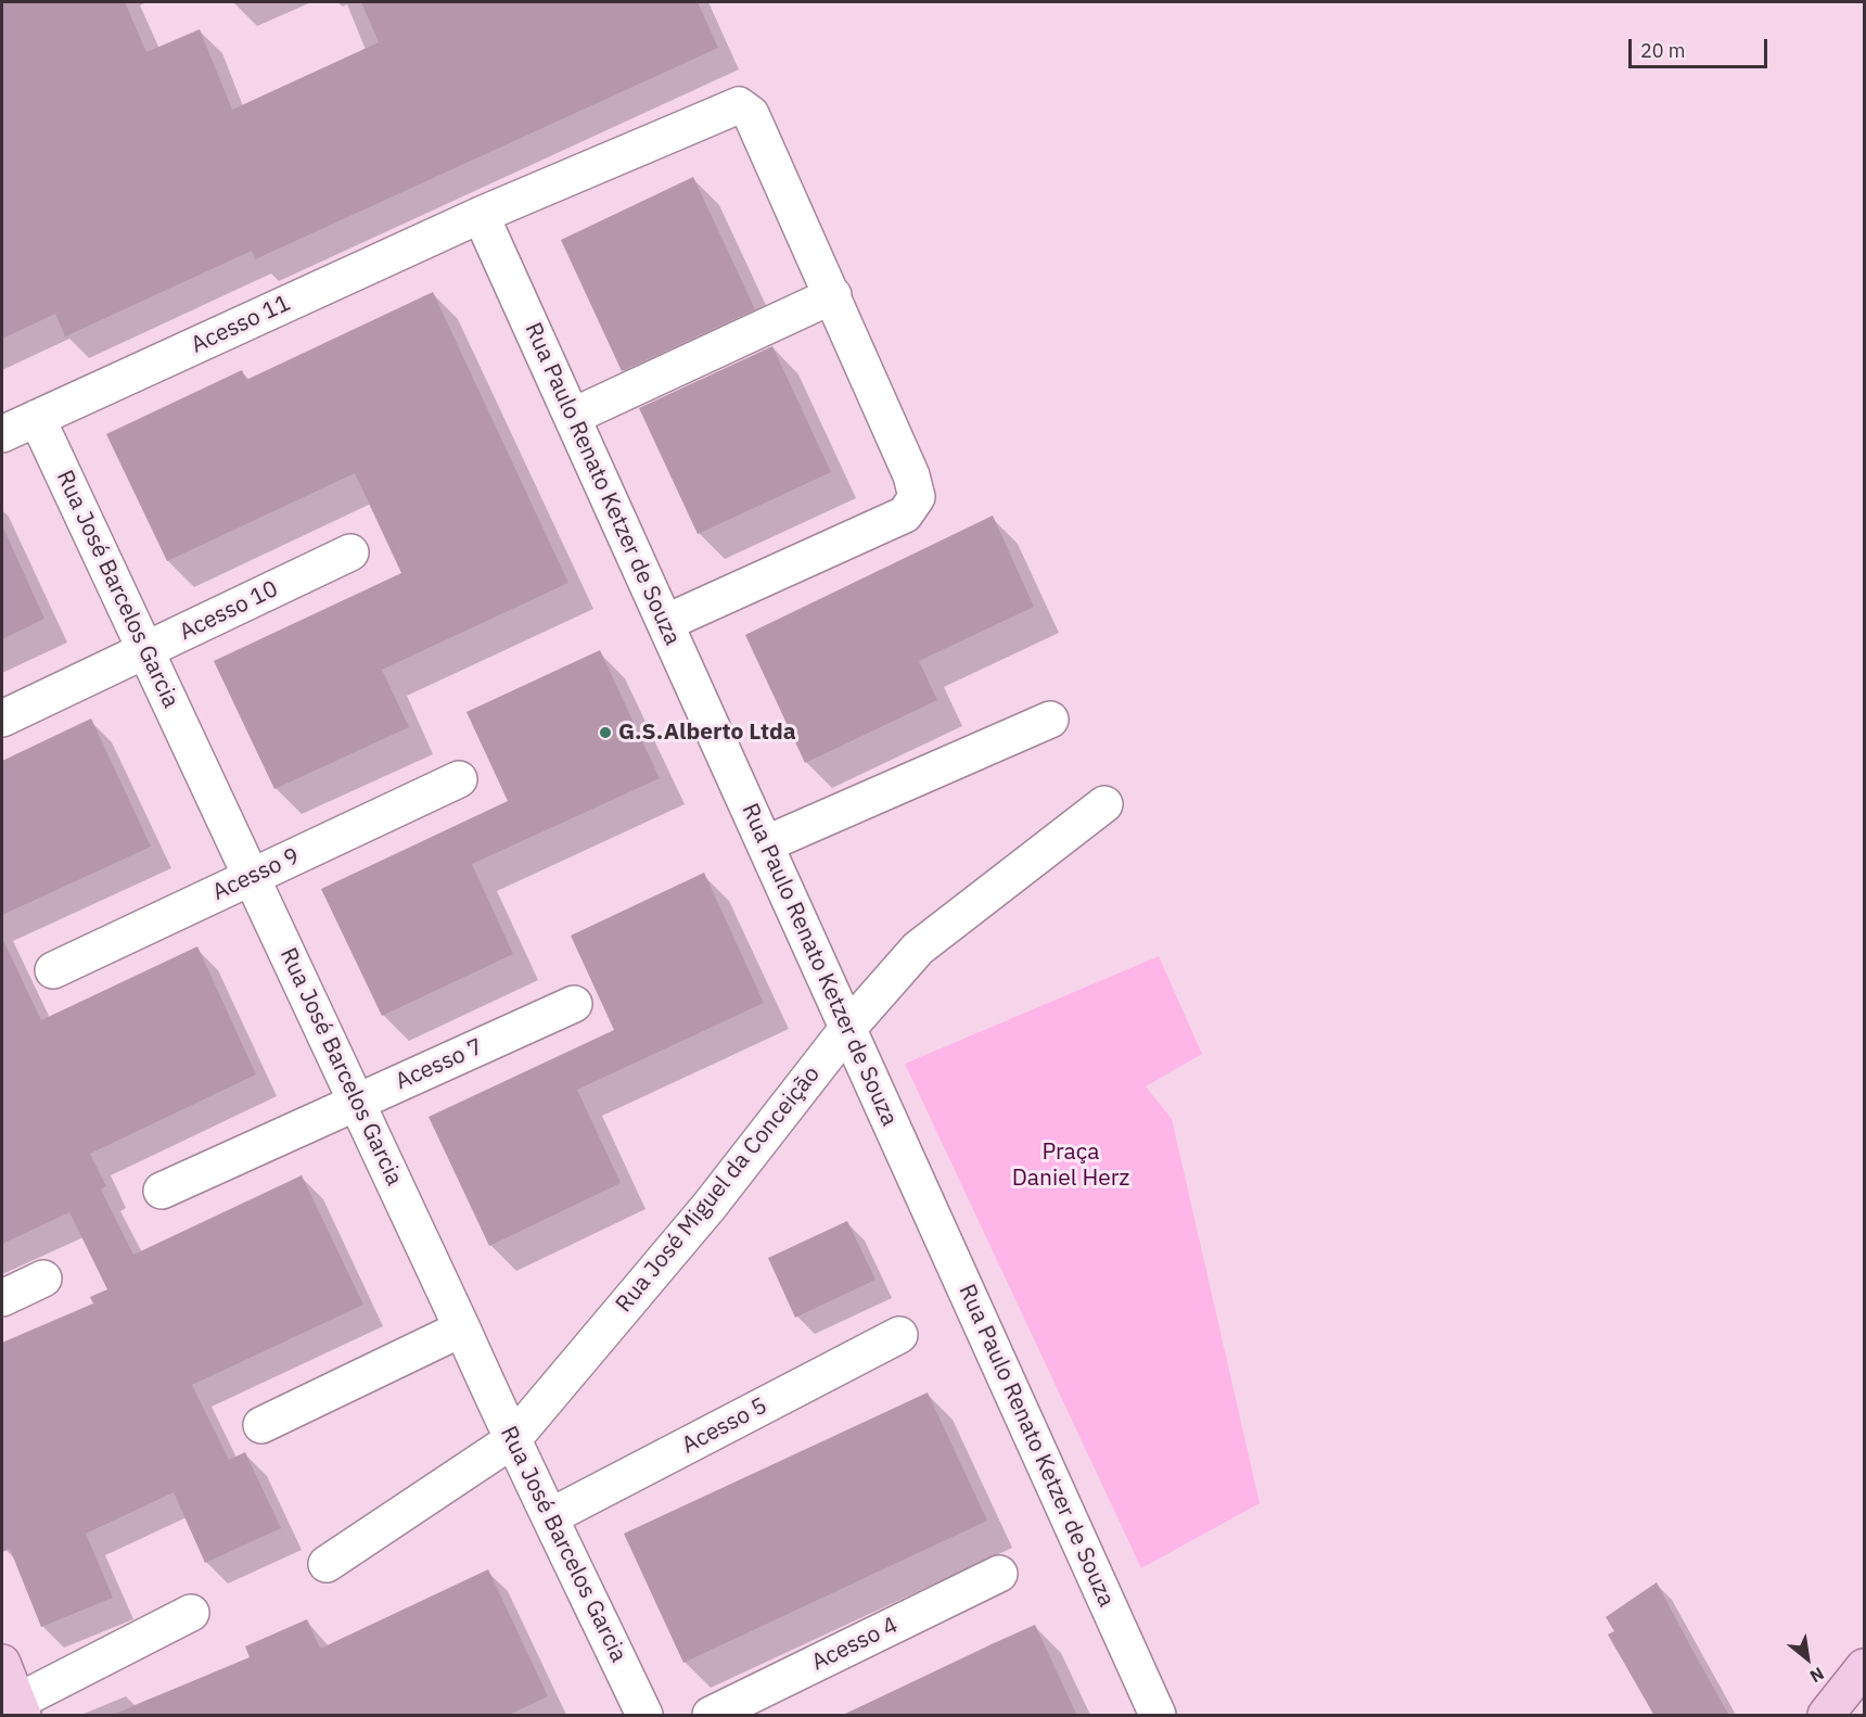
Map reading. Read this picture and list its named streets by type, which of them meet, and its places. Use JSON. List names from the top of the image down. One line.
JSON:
{"streets":{"street":["Acesso 11","Rua Paulo Renato Ketzer de Souza","Rua José Barcelos Garcia","Acesso 10","Acesso 9","Acesso 7","Rua José Miguel da Conceição","Acesso 5","Acesso 4"]},"crossings":[["Acesso 11","Rua Paulo Renato Ketzer de Souza"],["Acesso 11","Rua José Barcelos Garcia"],["Rua Paulo Renato Ketzer de Souza","Rua José Miguel da Conceição"],["Rua José Barcelos Garcia","Acesso 10"],["Rua José Barcelos Garcia","Acesso 9"],["Rua José Barcelos Garcia","Acesso 7"],["Rua José Barcelos Garcia","Rua José Miguel da Conceição"],["Rua José Barcelos Garcia","Acesso 5"]],"parks":["Praça Daniel Herz"],"places":["G.S.Alberto Ltda"],"scale_bar":"20 m","north":"bottom right"}
